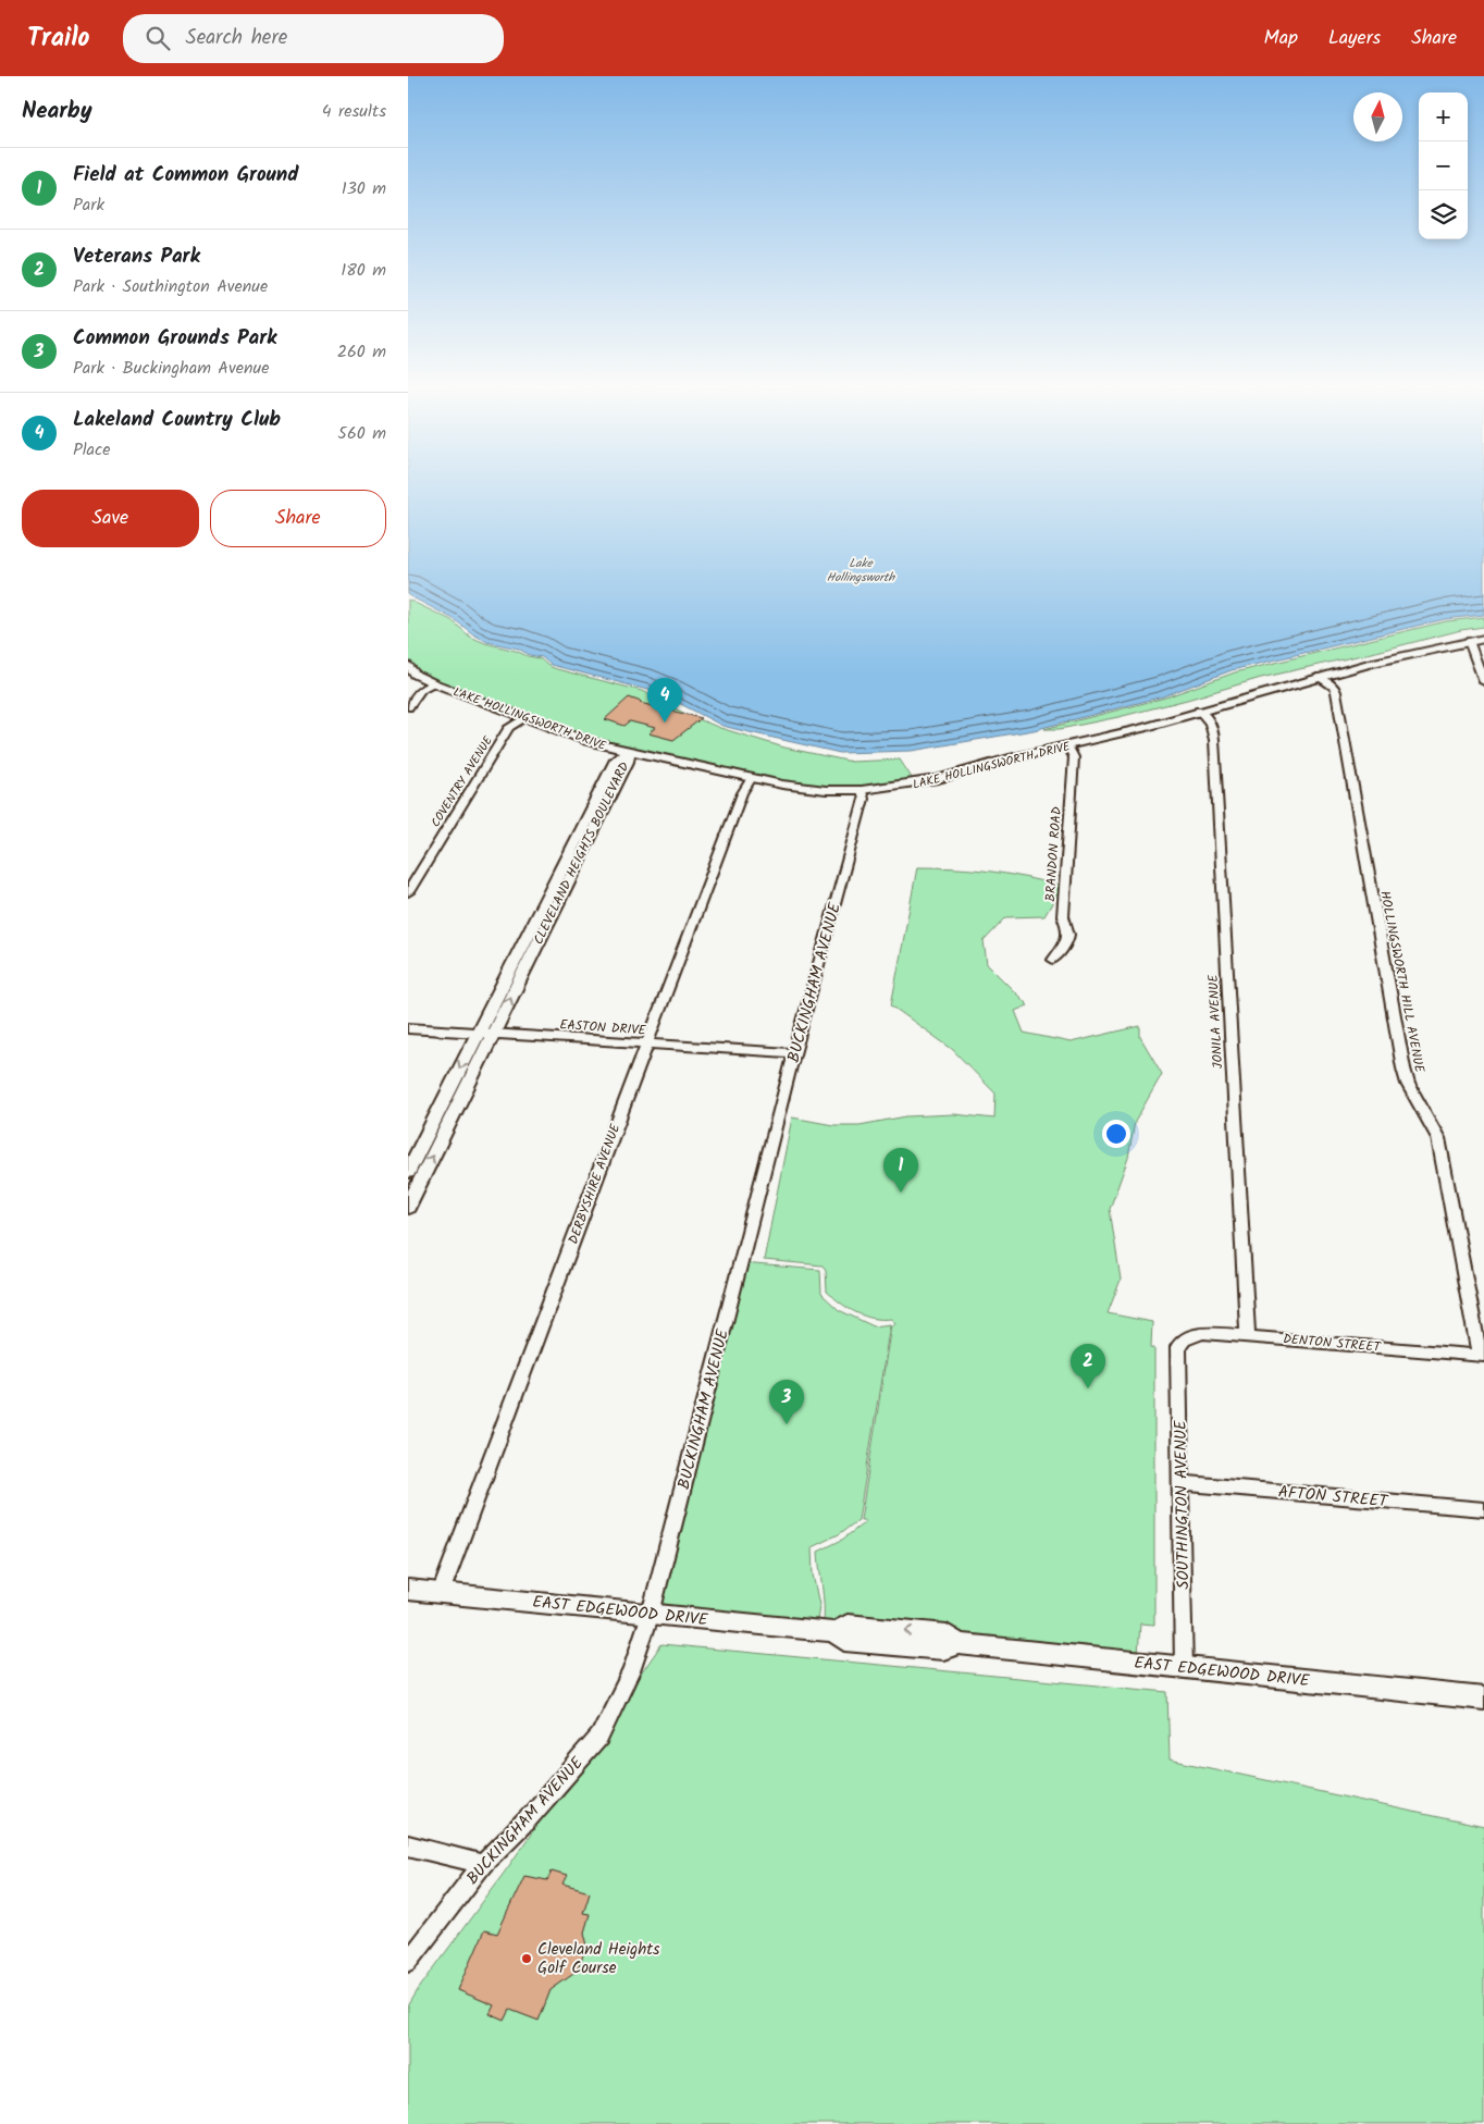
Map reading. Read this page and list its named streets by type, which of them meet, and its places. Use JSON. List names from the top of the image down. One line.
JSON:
{"streets":{"street":["LAKE HOLLINGSWORTH DRIVE","COVENTRY AVENUE","CLEVELAND HEIGHTS BOULEVARD","BRANDON ROAD","HOLLINGSWORTH HILL AVENUE","BUCKINGHAM AVENUE","JONILA AVENUE","EASTON DRIVE","DERBYSHIRE AVENUE","DENTON STREET","AFTON STREET","SOUTHINGTON AVENUE","EAST EDGEWOOD DRIVE"]},"crossings":[["LAKE HOLLINGSWORTH DRIVE","COVENTRY AVENUE"],["LAKE HOLLINGSWORTH DRIVE","CLEVELAND HEIGHTS BOULEVARD"],["LAKE HOLLINGSWORTH DRIVE","BRANDON ROAD"],["LAKE HOLLINGSWORTH DRIVE","HOLLINGSWORTH HILL AVENUE"],["LAKE HOLLINGSWORTH DRIVE","BUCKINGHAM AVENUE"],["LAKE HOLLINGSWORTH DRIVE","JONILA AVENUE"],["LAKE HOLLINGSWORTH DRIVE","DERBYSHIRE AVENUE"],["CLEVELAND HEIGHTS BOULEVARD","EASTON DRIVE"],["HOLLINGSWORTH HILL AVENUE","DENTON STREET"],["BUCKINGHAM AVENUE","EASTON DRIVE"],["BUCKINGHAM AVENUE","EAST EDGEWOOD DRIVE"],["JONILA AVENUE","DENTON STREET"],["EASTON DRIVE","DERBYSHIRE AVENUE"],["DERBYSHIRE AVENUE","EAST EDGEWOOD DRIVE"],["DENTON STREET","SOUTHINGTON AVENUE"],["AFTON STREET","SOUTHINGTON AVENUE"],["SOUTHINGTON AVENUE","EAST EDGEWOOD DRIVE"]],"water":["Lake Hollingsworth"],"places":["Cleveland Heights Golf Course"],"north":"top","page":{"header":"Trailo","search":"Search here","nav":["Map","Layers","Share"],"heading":["Nearby","4 results"],"map_buttons":["+","−"],"list":[{"mark":"1","name":"Field at Common Ground","note":"Park","value":"130 m"},{"mark":"2","name":"Veterans Park","note":"Park · Southington Avenue","value":"180 m"},{"mark":"3","name":"Common Grounds Park","note":"Park · Buckingham Avenue","value":"260 m"},{"mark":"4","name":"Lakeland Country Club","note":"Place","value":"560 m"}],"buttons":["Save","Share"],"pins":["4","1","2","3"]}}
